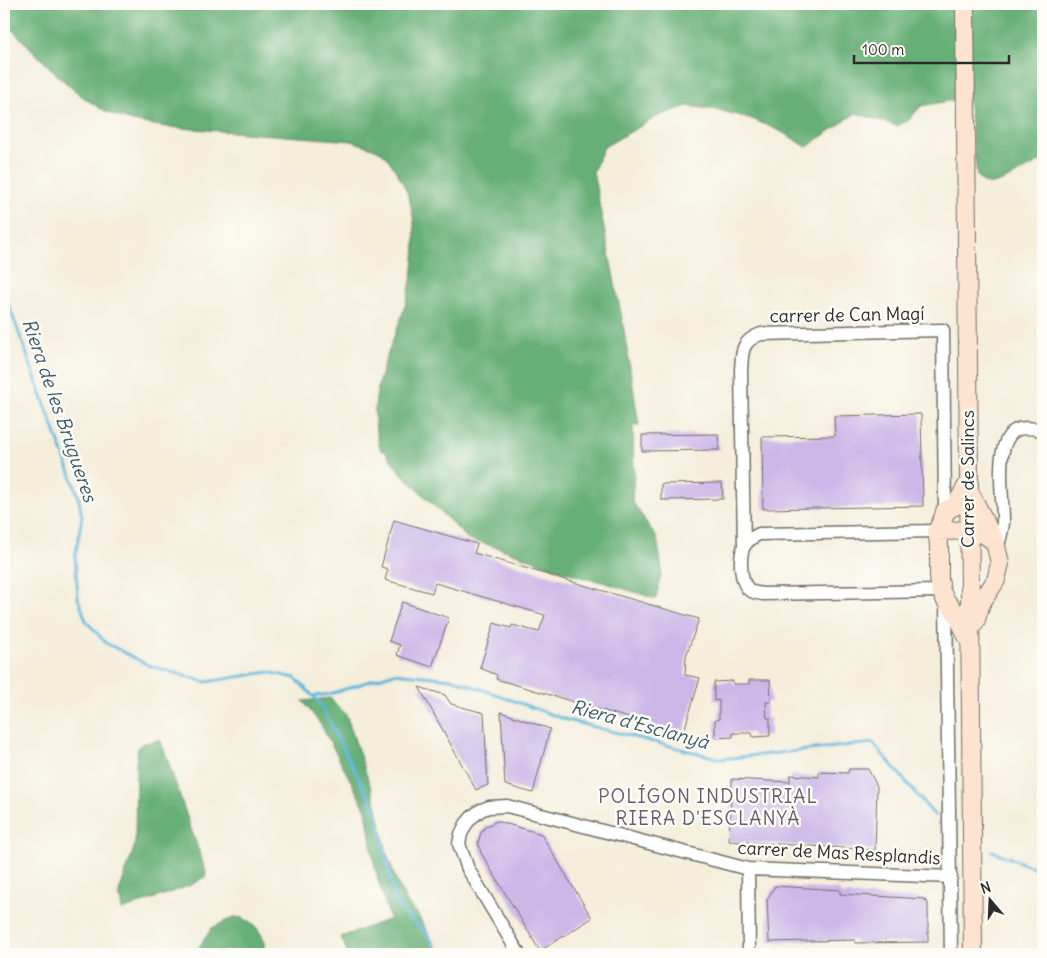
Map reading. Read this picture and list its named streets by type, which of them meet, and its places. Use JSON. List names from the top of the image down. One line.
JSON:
{"streets":{"main road":["Carrer de Salincs"],"street":["carrer de Can Magí","carrer de Mas Resplandis"]},"crossings":[["carrer de Can Magí","Carrer de Salincs"]],"districts":["POLÍGON INDUSTRIAL RIERA D'ESCLANYÀ"],"water":["Riera de les Brugueres","Riera d'Esclanyà"],"scale_bar":"100 m","north":"top"}
